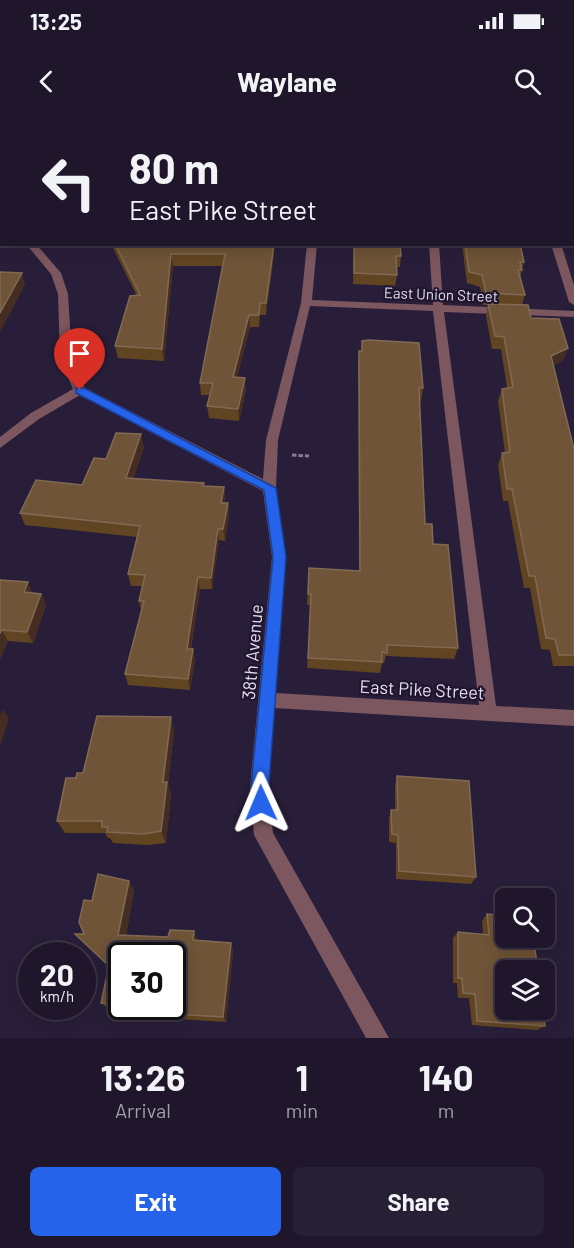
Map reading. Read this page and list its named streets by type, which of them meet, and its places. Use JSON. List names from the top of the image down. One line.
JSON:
{"streets":{"street":["East Union Street","38th Avenue","East Pike Street"]},"crossings":[["East Union Street","38th Avenue"],["38th Avenue","East Pike Street"]],"page":{"status":"13:25","header":"Waylane","turn":["80 m","East Pike Street"],"speed":"20 km/h","limit":"30","eta":["13:26","Arrival","1","min","140","m"],"buttons":["Exit","Share"]}}
